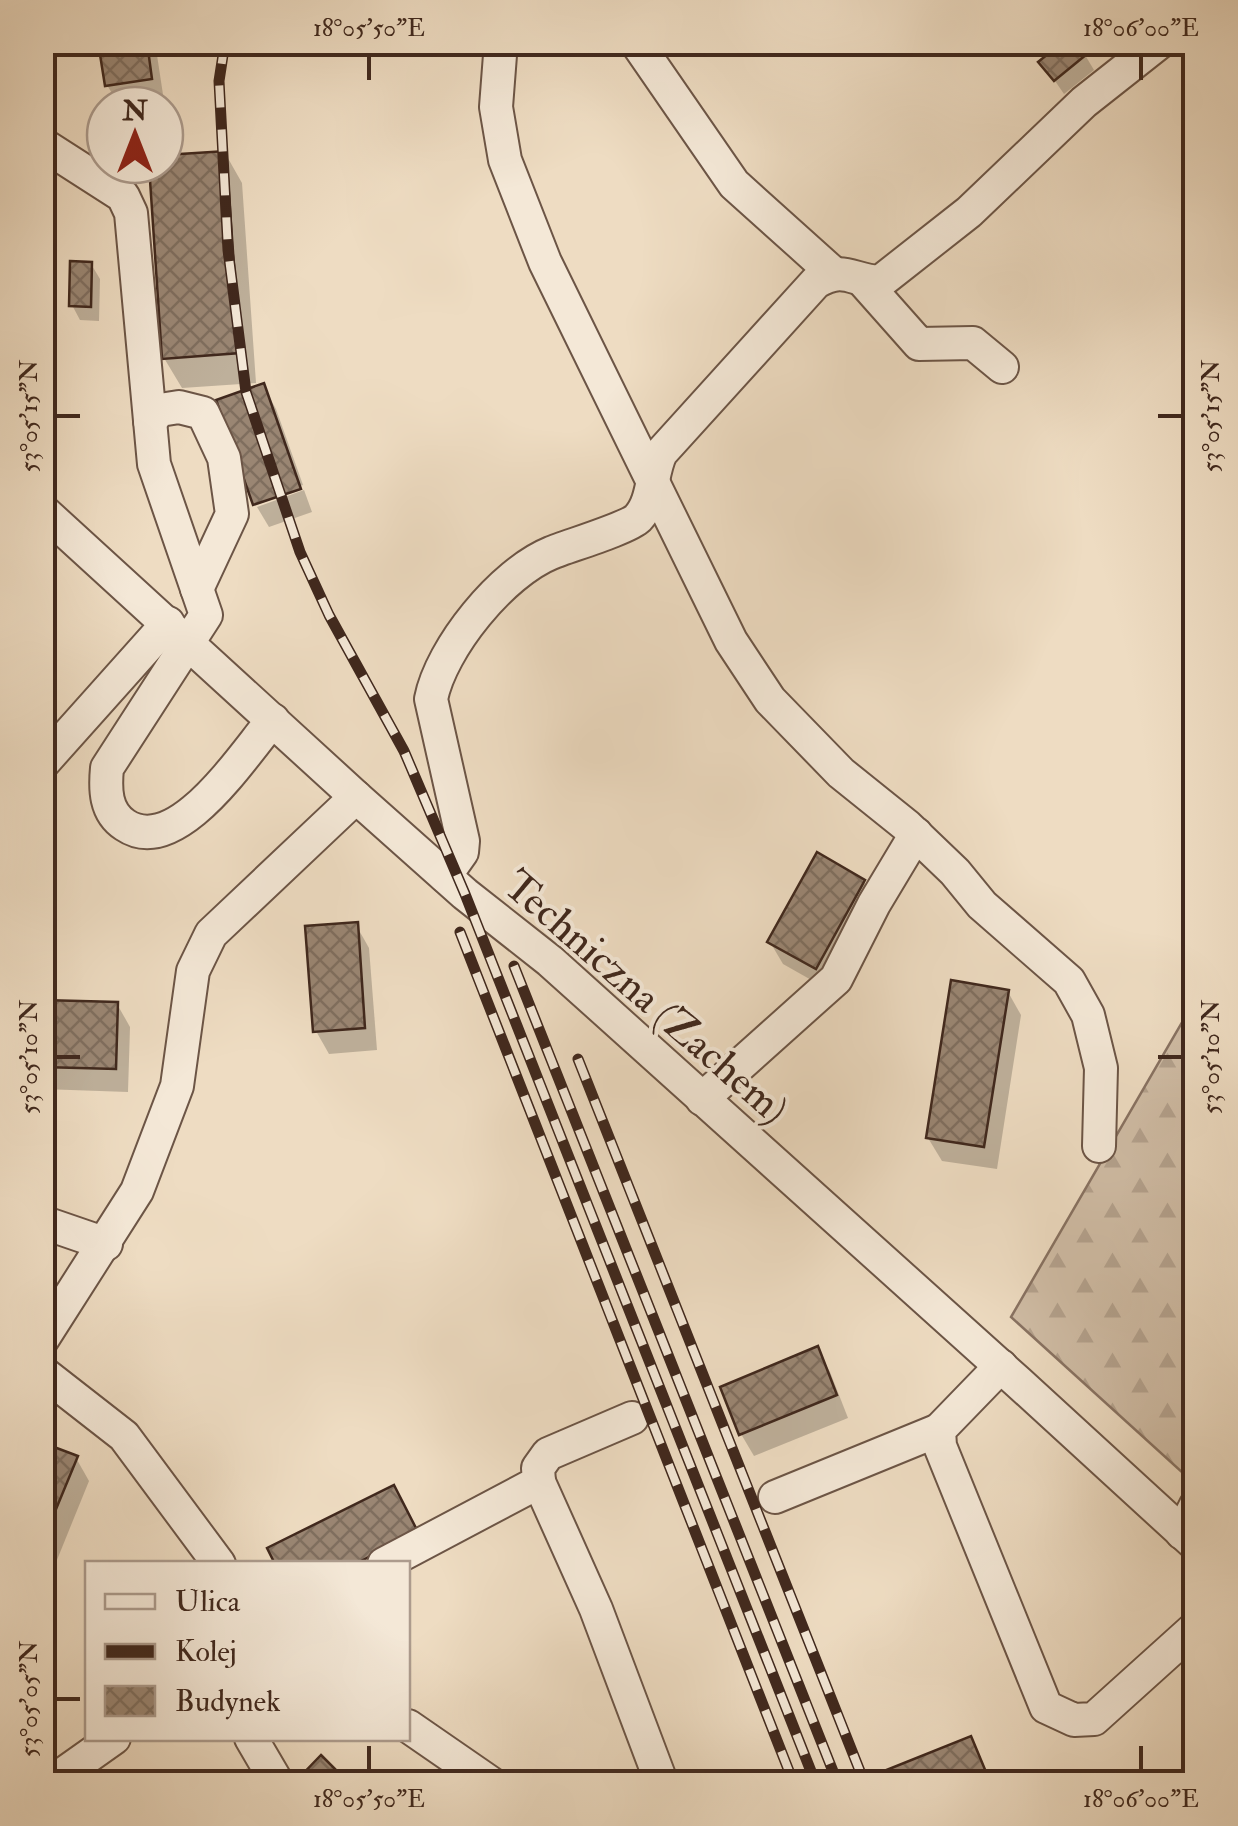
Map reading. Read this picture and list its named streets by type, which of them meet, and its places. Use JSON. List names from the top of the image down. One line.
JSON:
{"streets":{"lane":["Techniczna (Zachem)"]},"legend":["Ulica","Kolej","Budynek"],"north":"top","coordinates":["18°05'50\"E","18°06'00\"E","53°05'15\"N","53°05'10\"N","53°05'05\"N"]}
